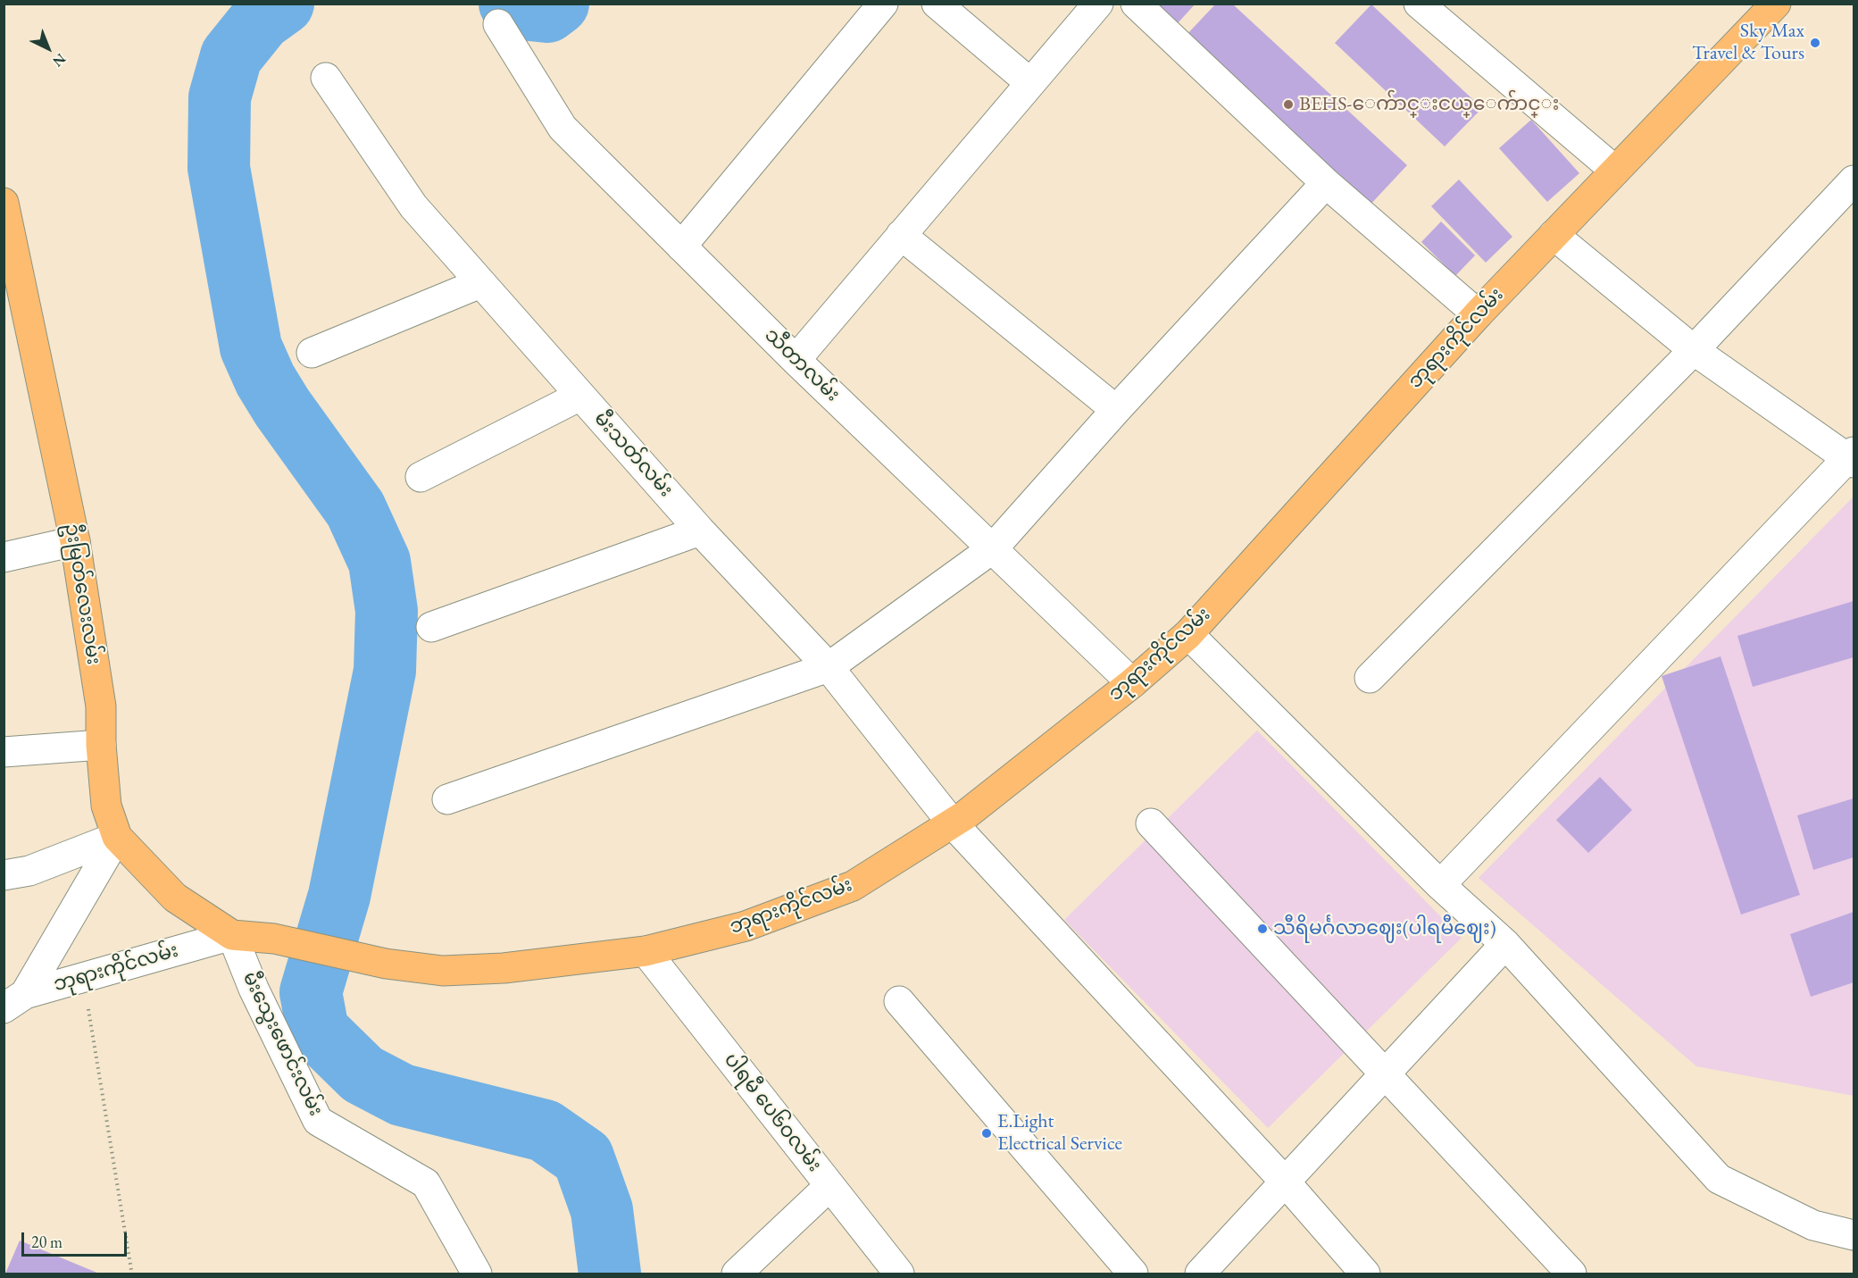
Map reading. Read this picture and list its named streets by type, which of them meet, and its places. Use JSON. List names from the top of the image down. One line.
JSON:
{"streets":{"main road":["ဘုရားကိုင်လမ်း","ဦးမြတ်လေးလမ်း"],"street":["သီတာလမ်း","မီးသတ်လမ်း","မီးသွေးဖောင်းလမ်း","ပါရမီ ပေ၆ဝလမ်း"]},"crossings":[["ဘုရားကိုင်လမ်း","သီတာလမ်း"],["ဘုရားကိုင်လမ်း","မီးသတ်လမ်း"],["ဘုရားကိုင်လမ်း","ဦးမြတ်လေးလမ်း"],["ဘုရားကိုင်လမ်း","မီးသွေးဖောင်းလမ်း"],["ဘုရားကိုင်လမ်း","ပါရမီ ပေ၆ဝလမ်း"],["ဦးမြတ်လေးလမ်း","မီးသွေးဖောင်းလမ်း"]],"places":["Sky Max Travel & Tours","BEHS-ေက်ာင္းငယ္ေက်ာင္း","သီရိမင်္ဂလာဈေး(ပါရမီဈေး)","E.Light Electrical Service"],"scale_bar":"20 m","north":"bottom right"}
